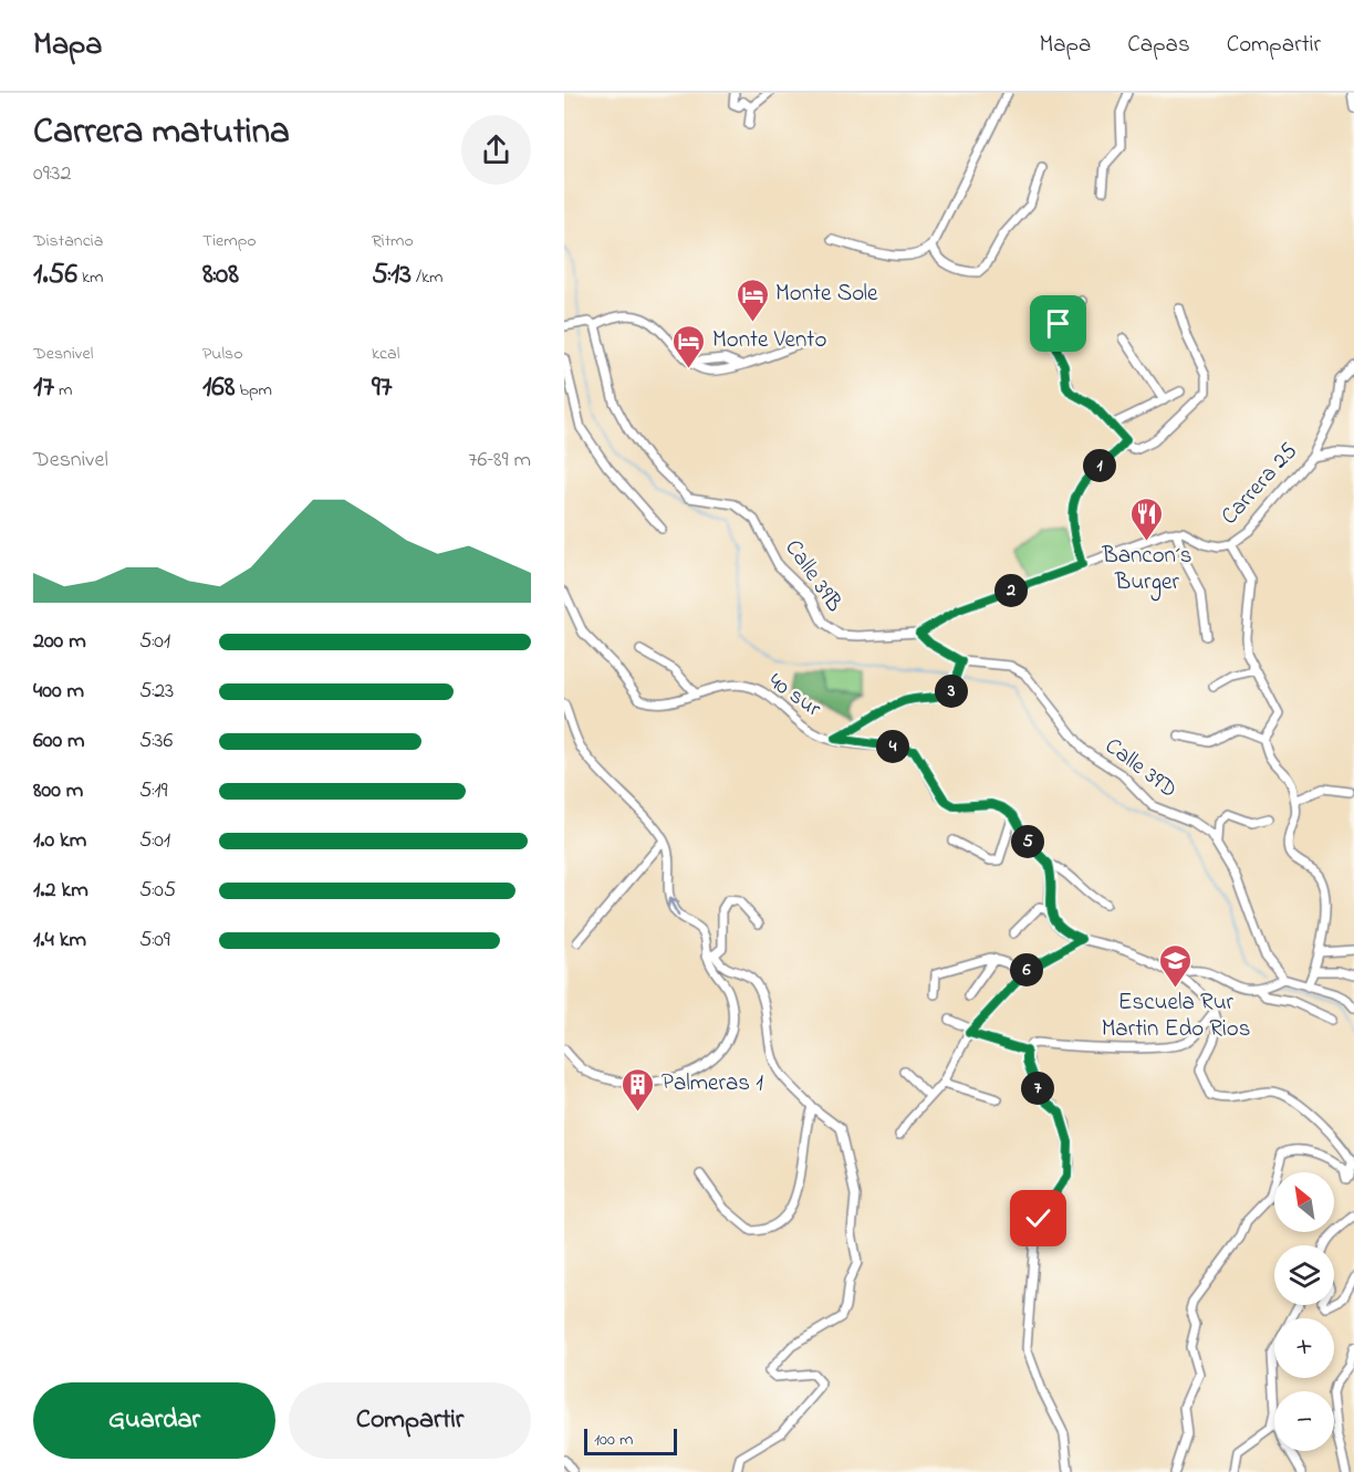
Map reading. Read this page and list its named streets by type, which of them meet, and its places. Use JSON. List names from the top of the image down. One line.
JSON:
{"streets":{"street":["Carrera 25","Calle 39B","40 sur","Calle 39D"]},"places":{"hotel":["Monte Sole","Monte Vento"],"restaurant":["Bancon´s Burger"],"school or university":["Escuela Rur Martin Edo Rios"],"building":["Palmeras 1"]},"scale_bar":"100 m","north":"top left","page":{"header":"Mapa","nav":["Mapa","Capas","Compartir"],"heading":["Carrera matutina","09:32"],"stats":[["Distancia","1.56 km"],["Tiempo","8:08"],["Ritmo","5:13 /km"],["Desnivel","17 m"],["Pulso","168 bpm"],["kcal","97"]],"chart":["Desnivel","76–89 m"],"pins":["1","2","3","4","5","6","7"],"list":[{"name":"200 m","note":"5:01"},{"name":"400 m","note":"5:23"},{"name":"600 m","note":"5:36"},{"name":"800 m","note":"5:19"},{"name":"1.0 km","note":"5:01"},{"name":"1.2 km","note":"5:05"},{"name":"1.4 km","note":"5:09"}],"map_buttons":["+","−"],"buttons":["Guardar","Compartir"],"scale":"100 m"}}
